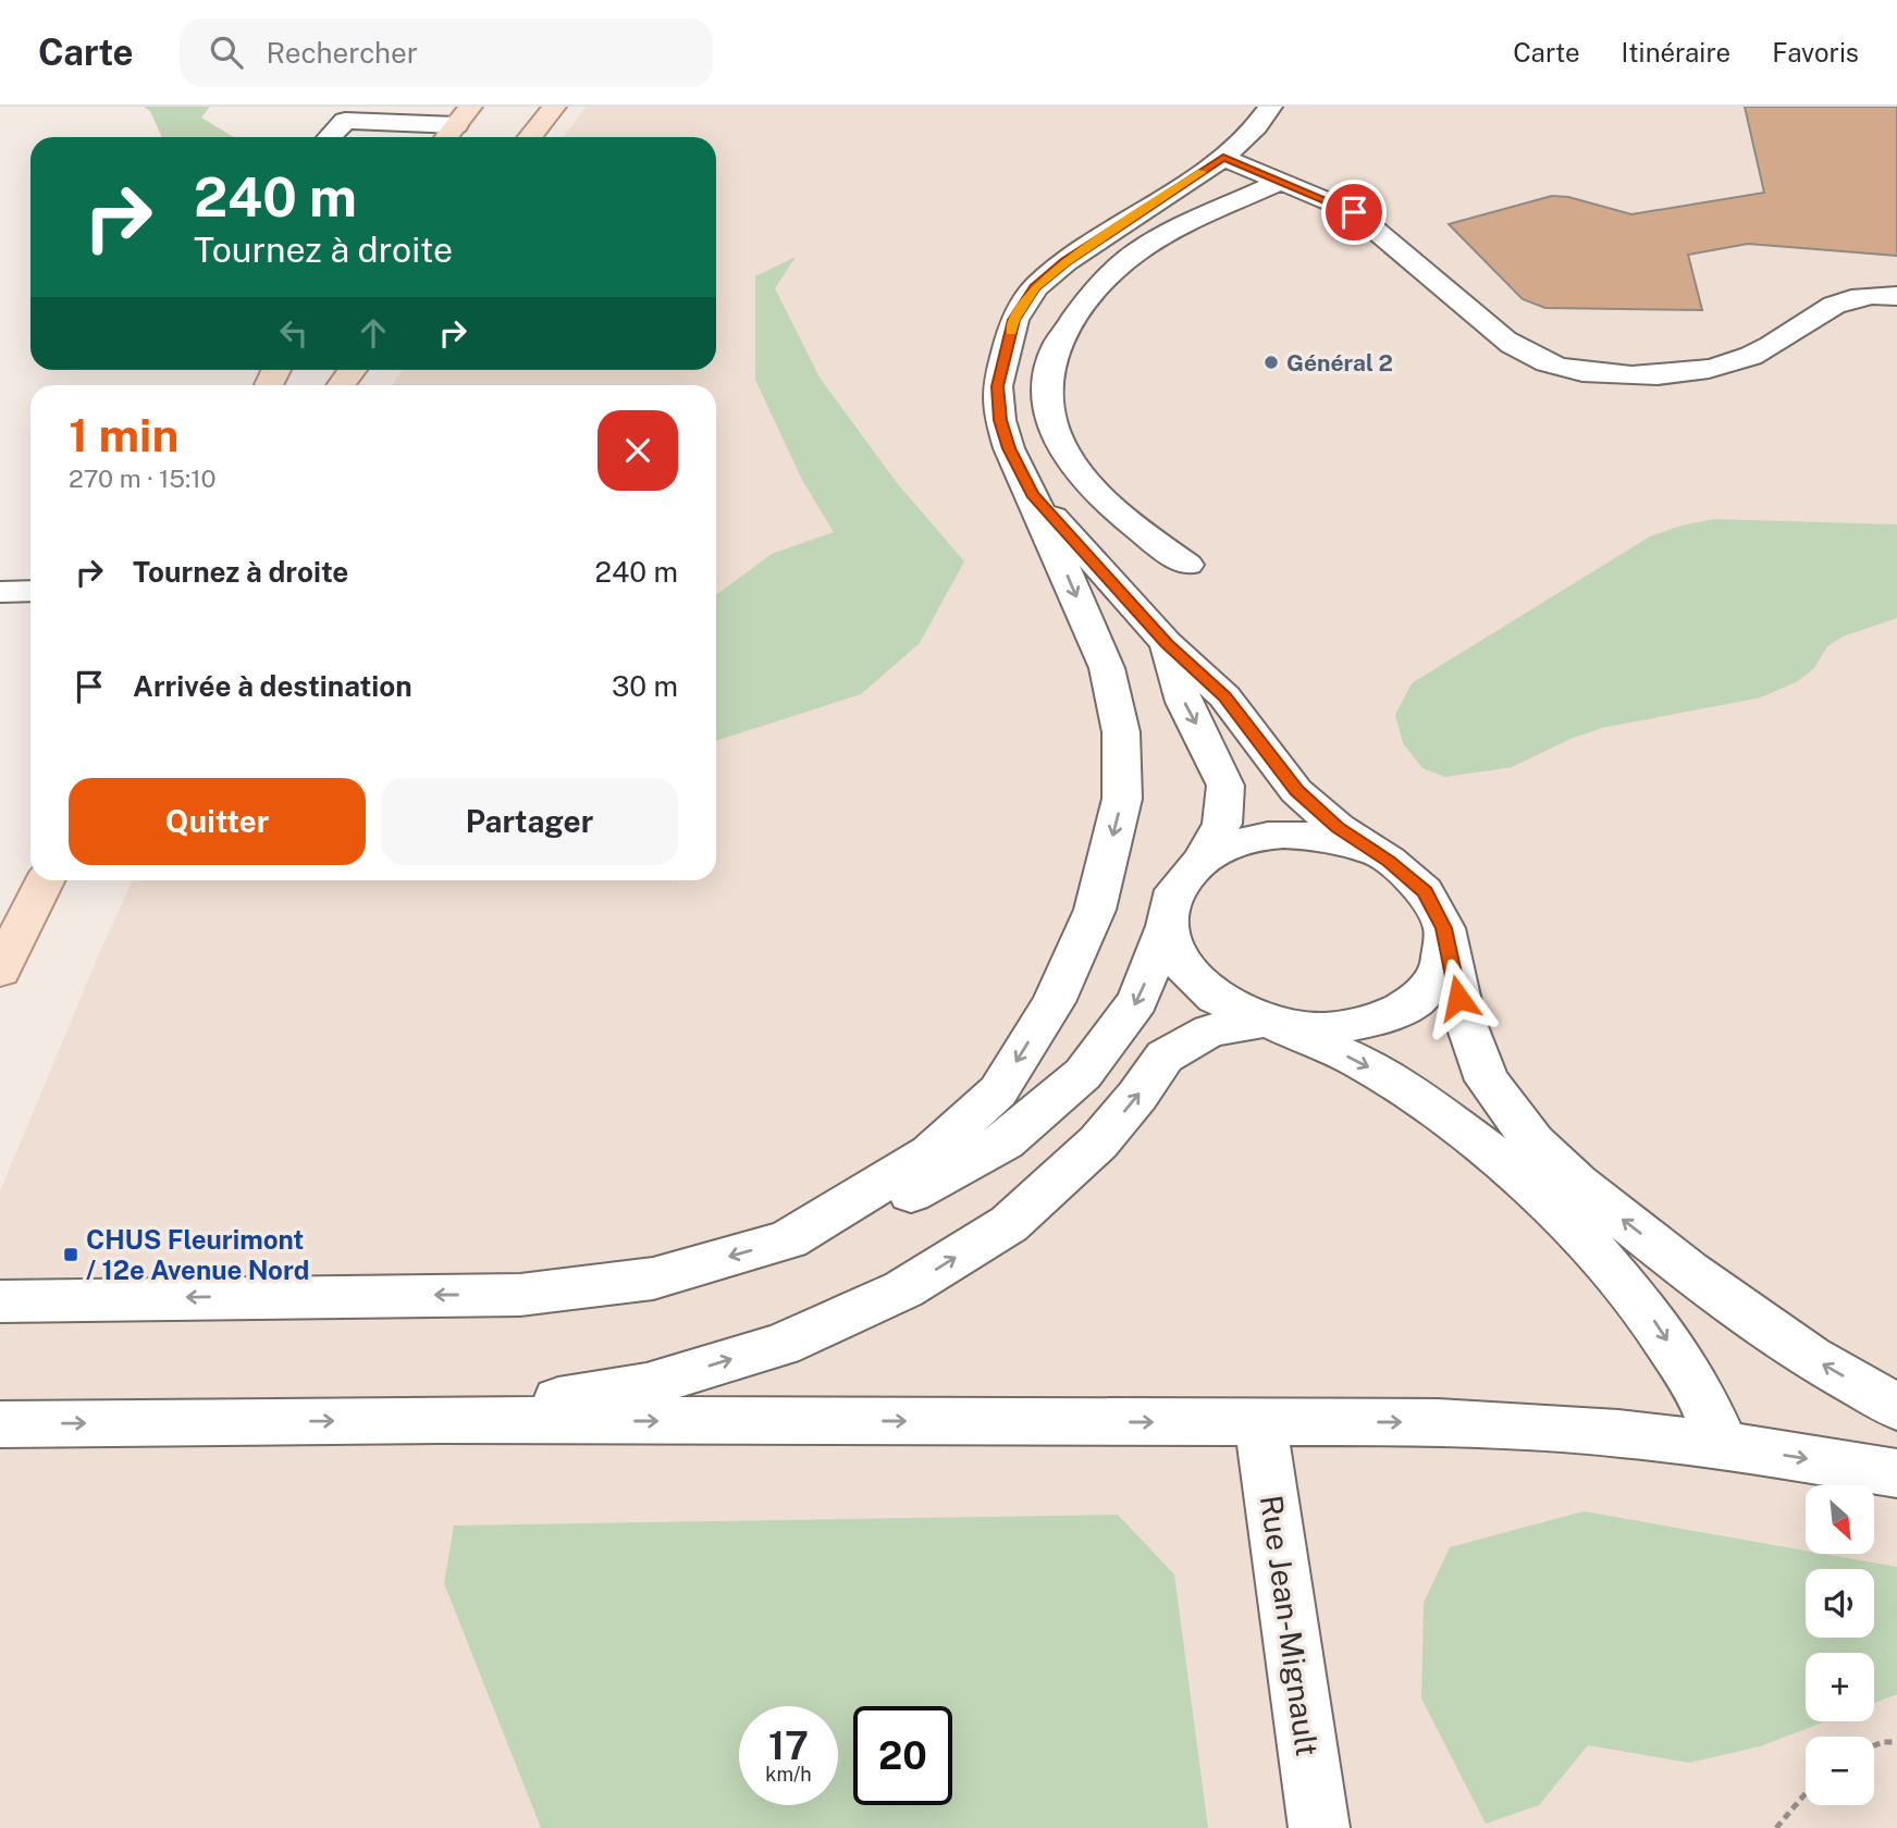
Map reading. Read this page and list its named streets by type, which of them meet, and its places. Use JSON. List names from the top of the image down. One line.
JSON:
{"streets":{"lane":["Rue Jean-Mignault"]},"places":{"other":["Général 2"],"transit":["CHUS Fleurimont / 12e Avenue Nord"]},"north":"bottom right","page":{"header":"Carte","search":"Rechercher","nav":["Carte","Itinéraire","Favoris"],"turn":["240 m","Tournez à droite"],"heading":["1 min","270 m · 15:10"],"list":[{"name":"Tournez à droite","value":"240 m"},{"name":"Arrivée à destination","value":"30 m"}],"buttons":["Quitter","Partager"],"map_buttons":["+","−"],"speed":"17 km/h","limit":"20"}}
